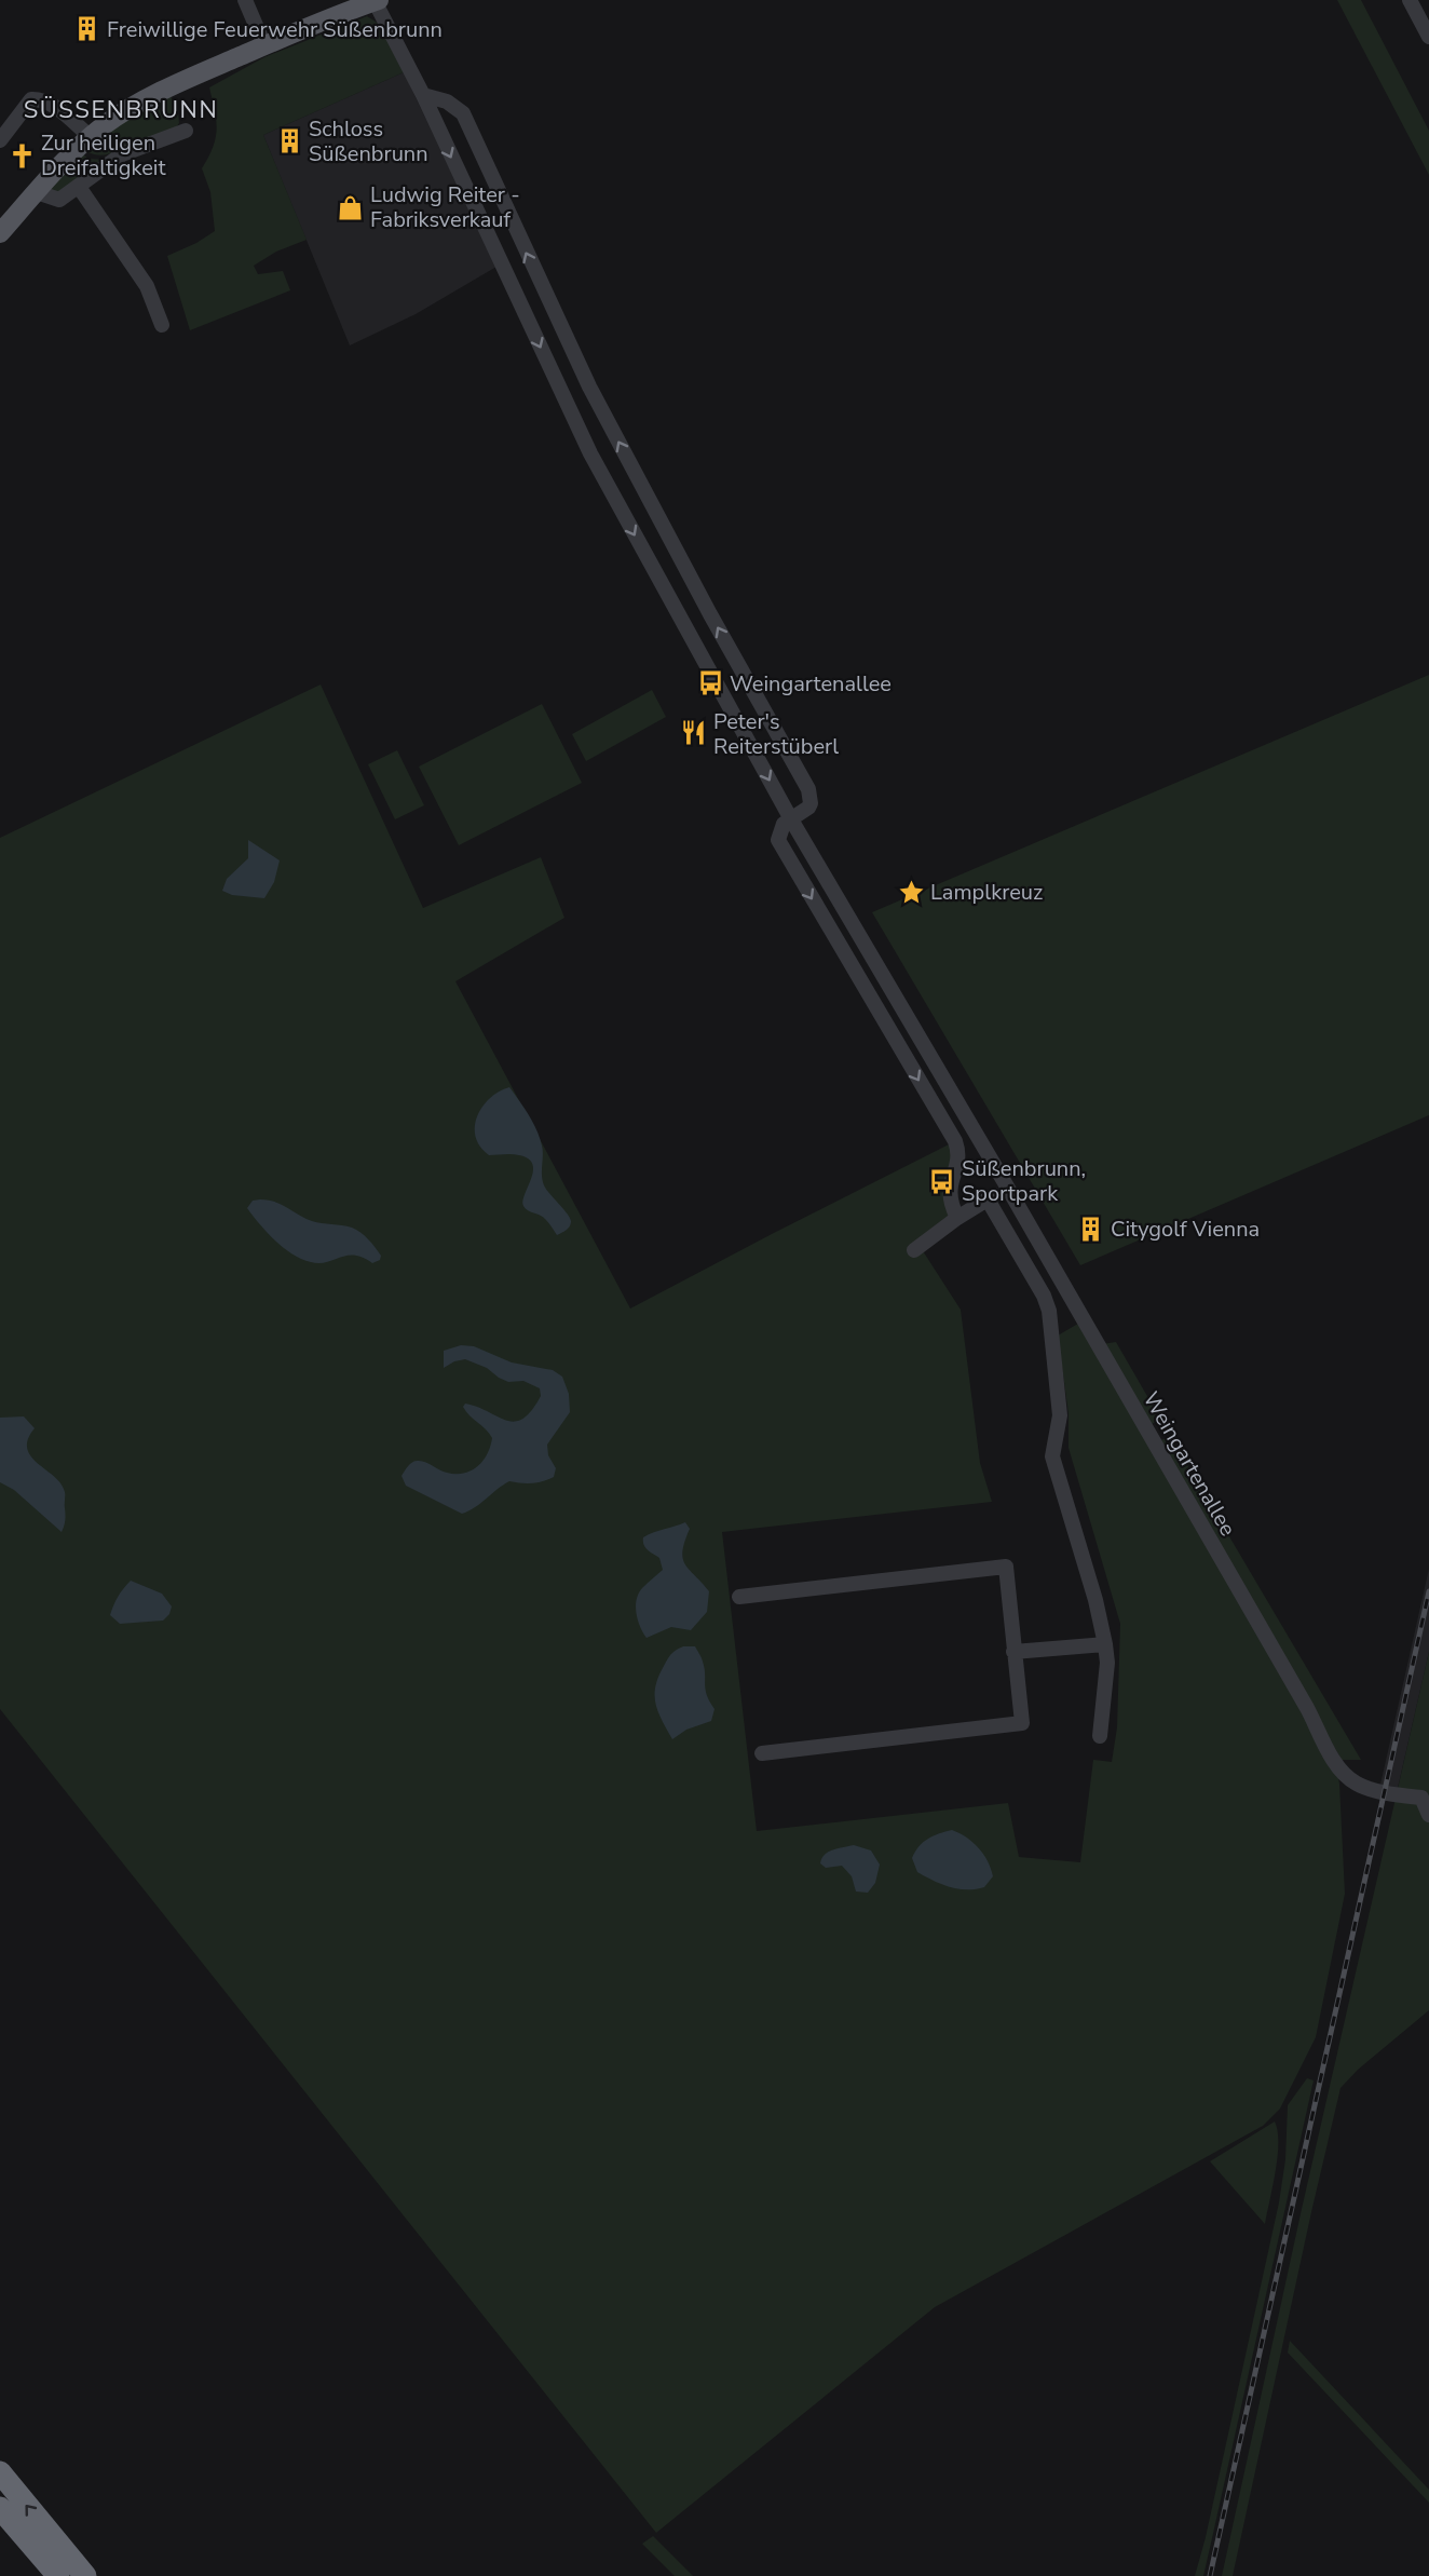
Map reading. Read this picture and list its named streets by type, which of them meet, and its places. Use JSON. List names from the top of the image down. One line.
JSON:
{"streets":{"street":["Weingartenallee"]},"districts":["SÜSSENBRUNN"],"places":{"building":["Freiwillige Feuerwehr Süßenbrunn","Schloss Süßenbrunn","Citygolf Vienna"],"church":["Zur heiligen Dreifaltigkeit"],"shop":["Ludwig Reiter - Fabriksverkauf"],"bus stop":["Weingartenallee","Süßenbrunn, Sportpark"],"restaurant":["Peter's Reiterstüberl"],"place":["Lamplkreuz"]}}
